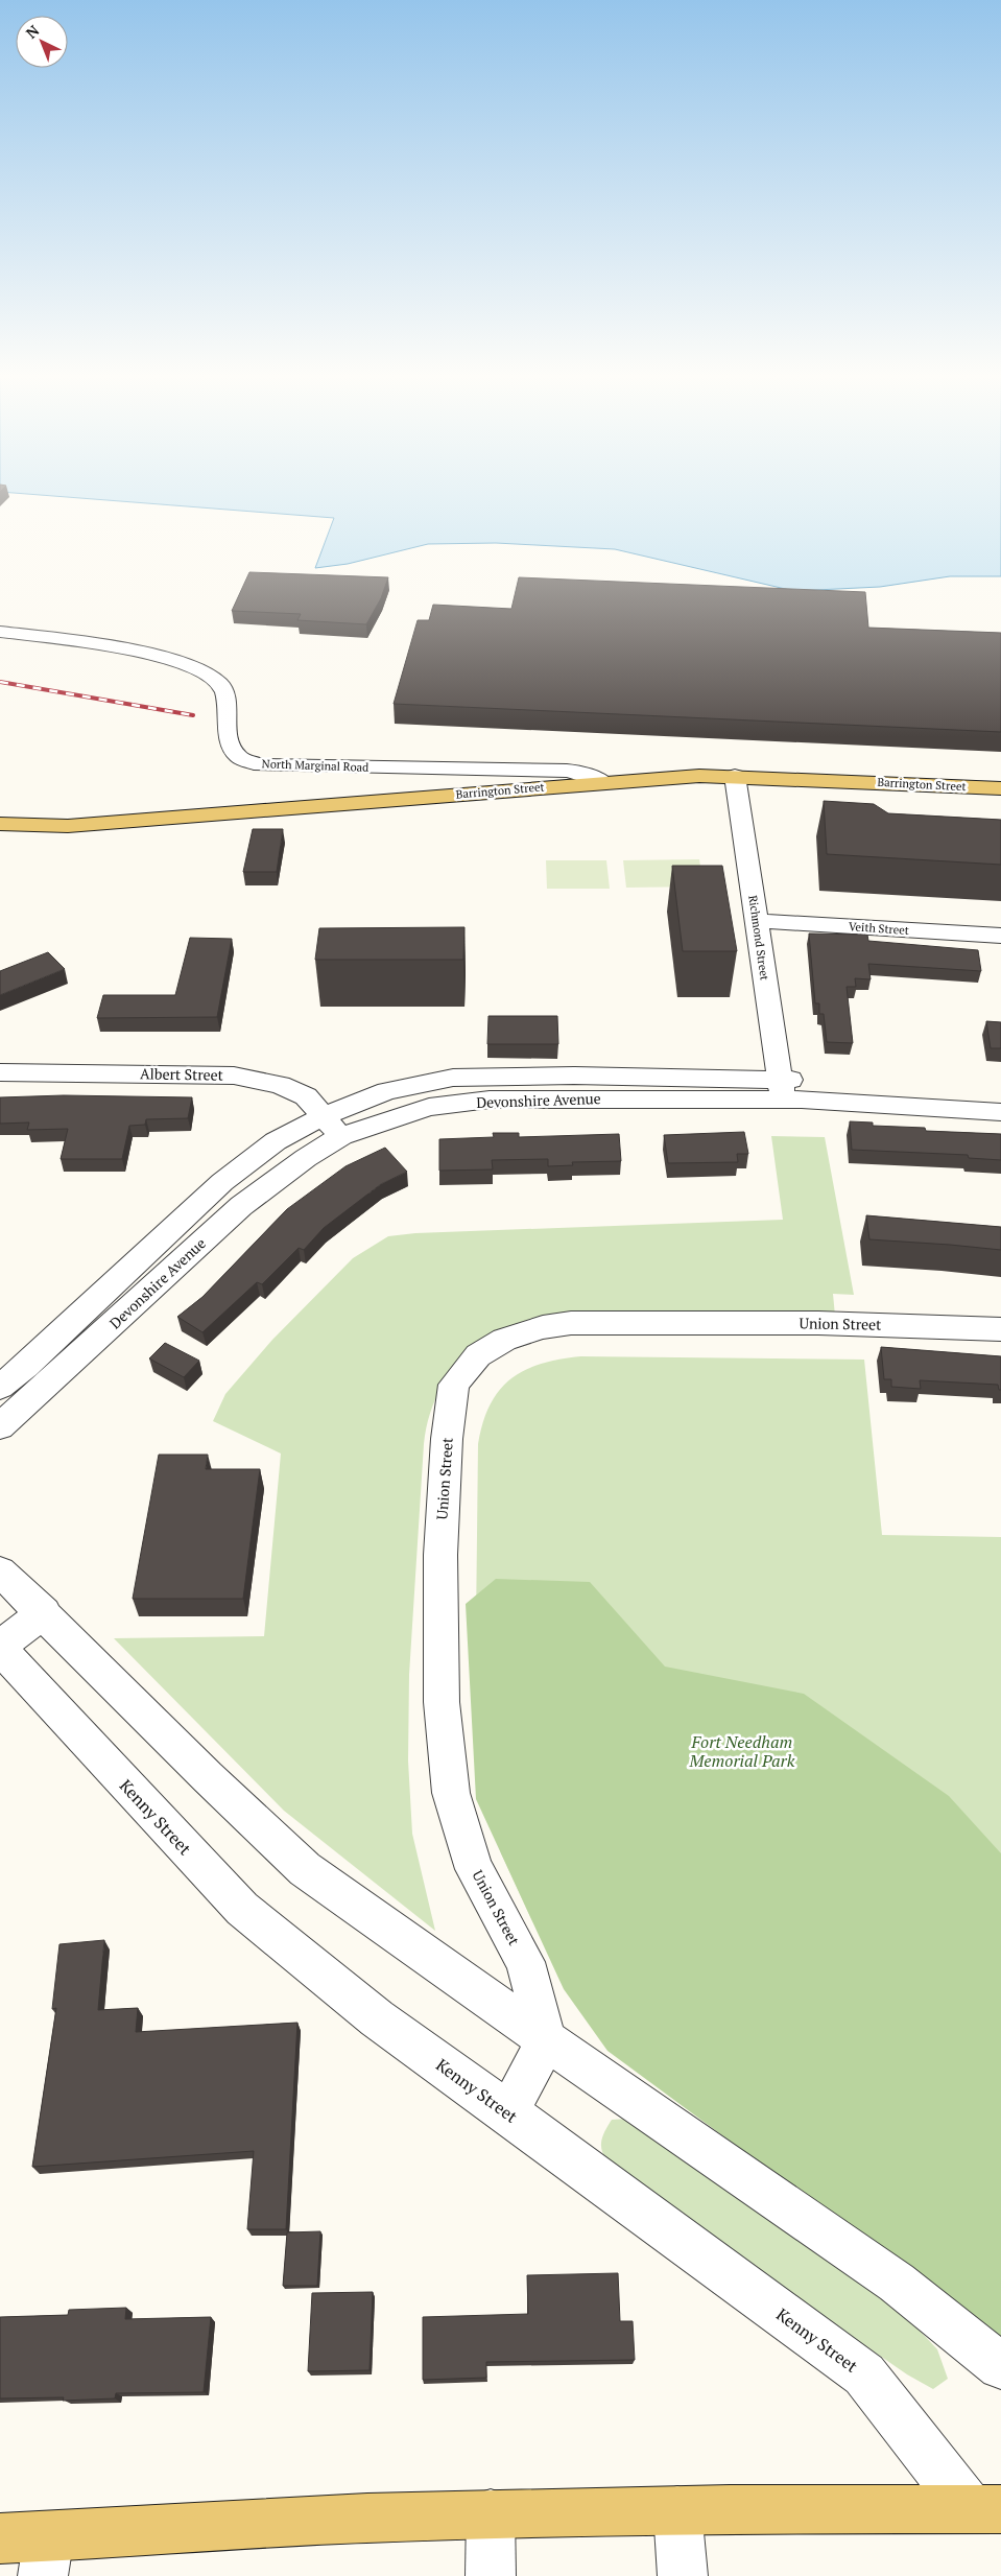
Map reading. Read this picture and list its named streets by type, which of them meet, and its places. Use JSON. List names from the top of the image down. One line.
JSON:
{"streets":{"main road":["Barrington Street"],"street":["North Marginal Road","Veith Street","Richmond Street","Albert Street","Devonshire Avenue","Union Street","Kenny Street"]},"crossings":[["North Marginal Road","Barrington Street"],["Barrington Street","Richmond Street"],["Veith Street","Richmond Street"],["Richmond Street","Devonshire Avenue"],["Albert Street","Devonshire Avenue"]],"parks":["Fort Needham Memorial Park"],"north":"top left"}
